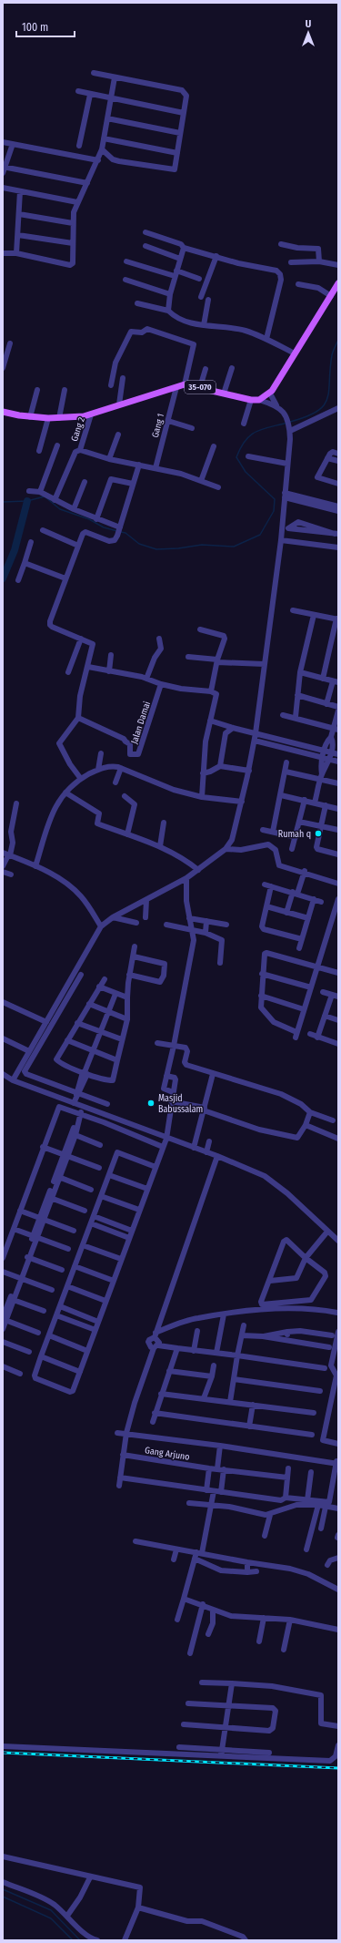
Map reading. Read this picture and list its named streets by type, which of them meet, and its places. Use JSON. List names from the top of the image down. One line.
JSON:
{"streets":{"main road":["35-070"],"street":["Gang 1","Gang 2","Jalan Damai","Gang Arjuno"]},"crossings":[["35-070","Gang 1"],["35-070","Gang 2"]],"places":["Rumah q","Masjid Babussalam"],"scale_bar":"100 m","north":"top"}
